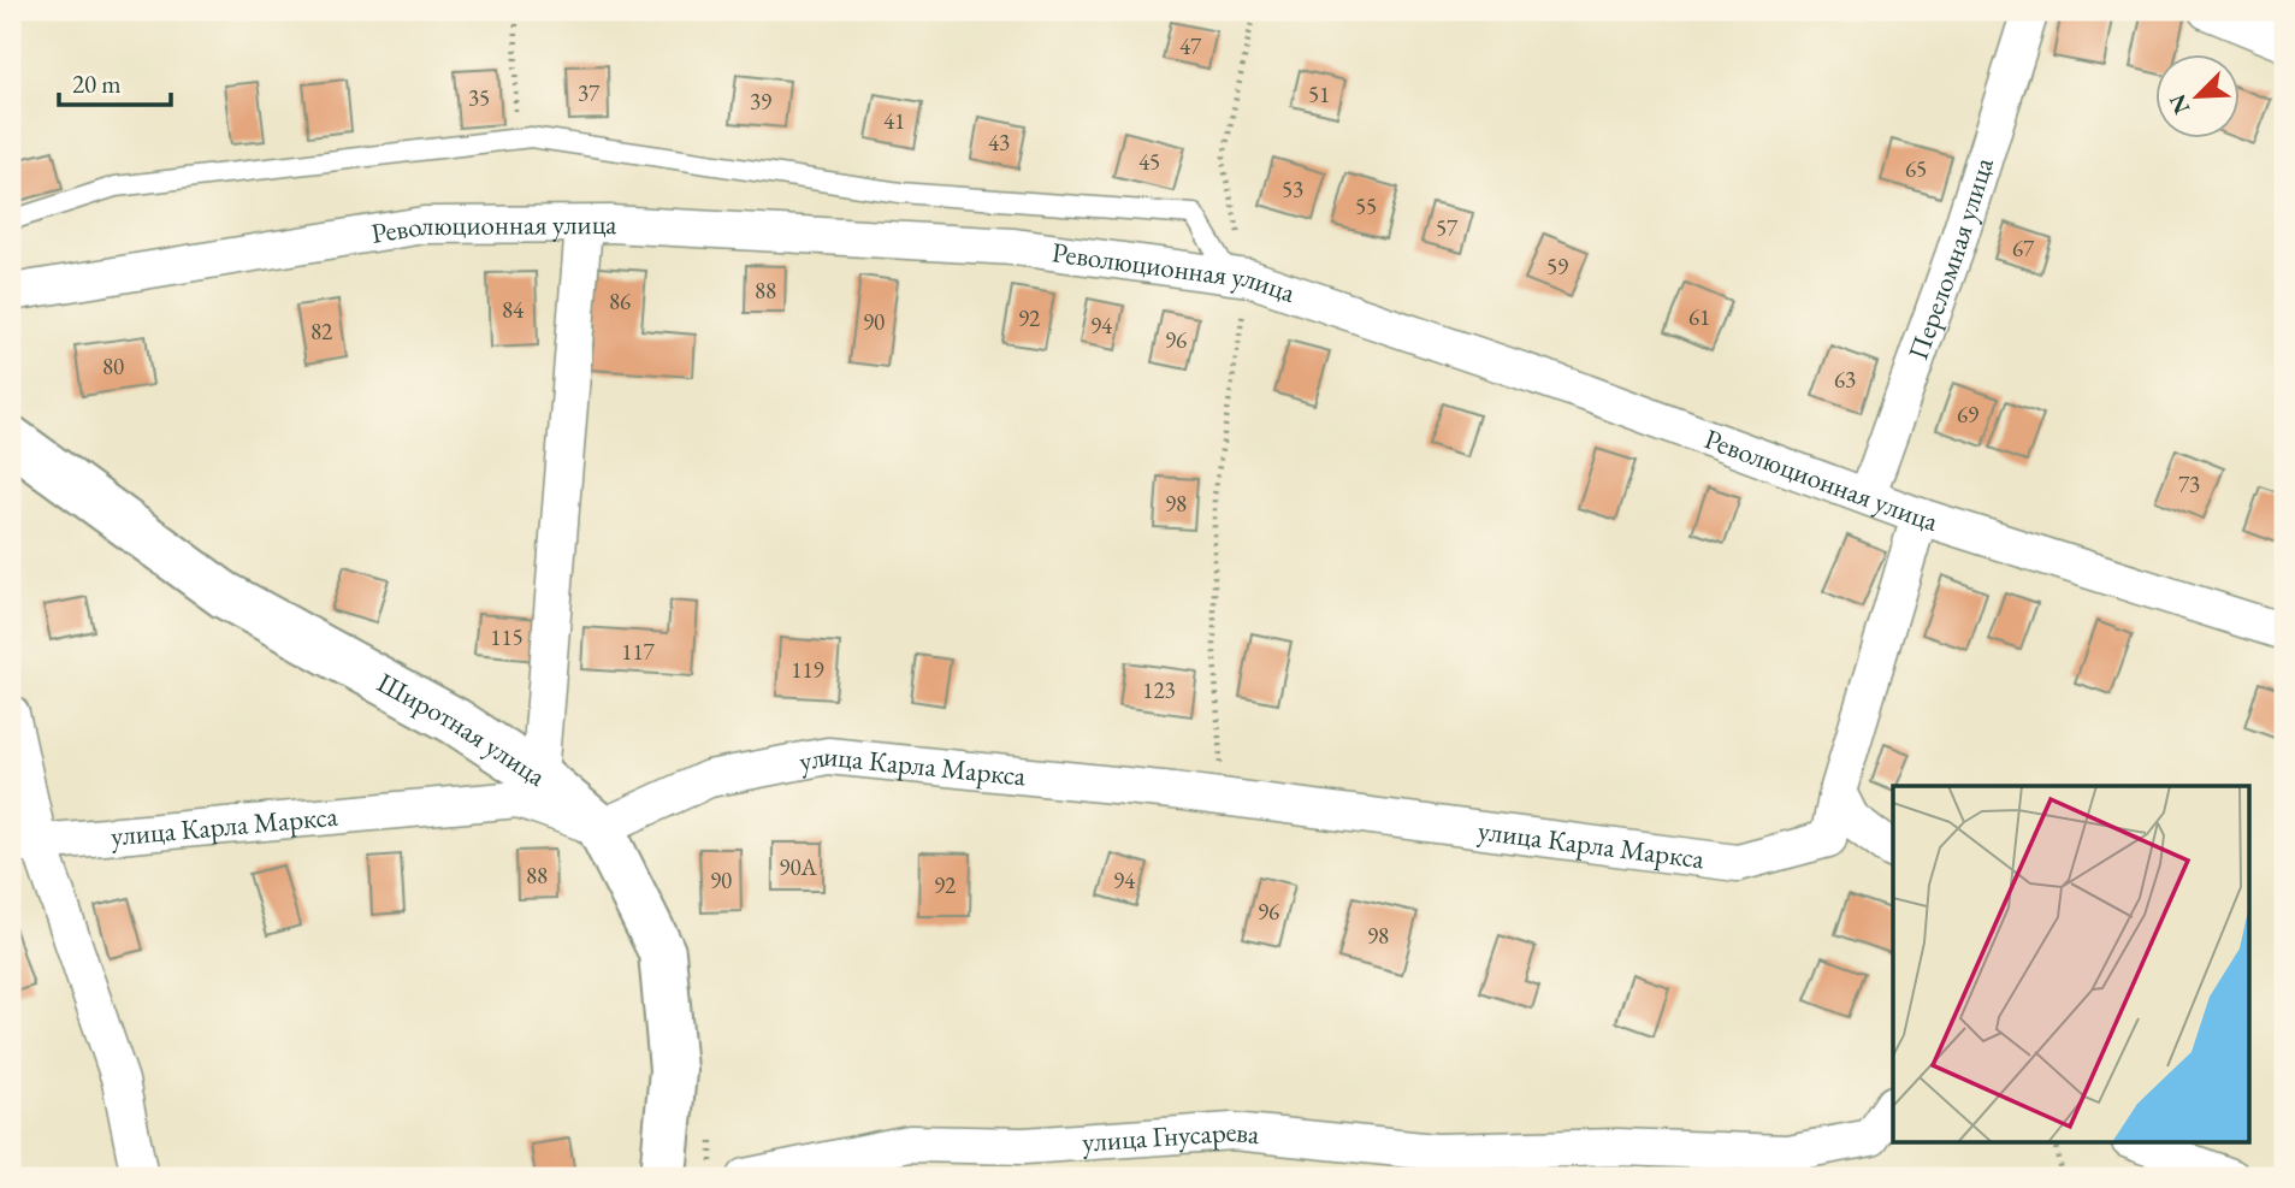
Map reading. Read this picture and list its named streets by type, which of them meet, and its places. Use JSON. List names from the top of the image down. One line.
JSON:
{"streets":{"main road":["Широтная улица"],"street":["Революционная улица","Переломная улица","улица Карла Маркса","улица Гнусарева"]},"crossings":[["Революционная улица","Переломная улица"],["Широтная улица","улица Карла Маркса"]],"house_numbers":["47","37","51","35","39","41","43","45","65","53","55","57","67","59","88","86","84","61","92","90","94","82","96","80","63","69","73","98","115","117","119","123","90А","88","90","94","92","96","98"],"scale_bar":"20 m","north":"bottom left"}
